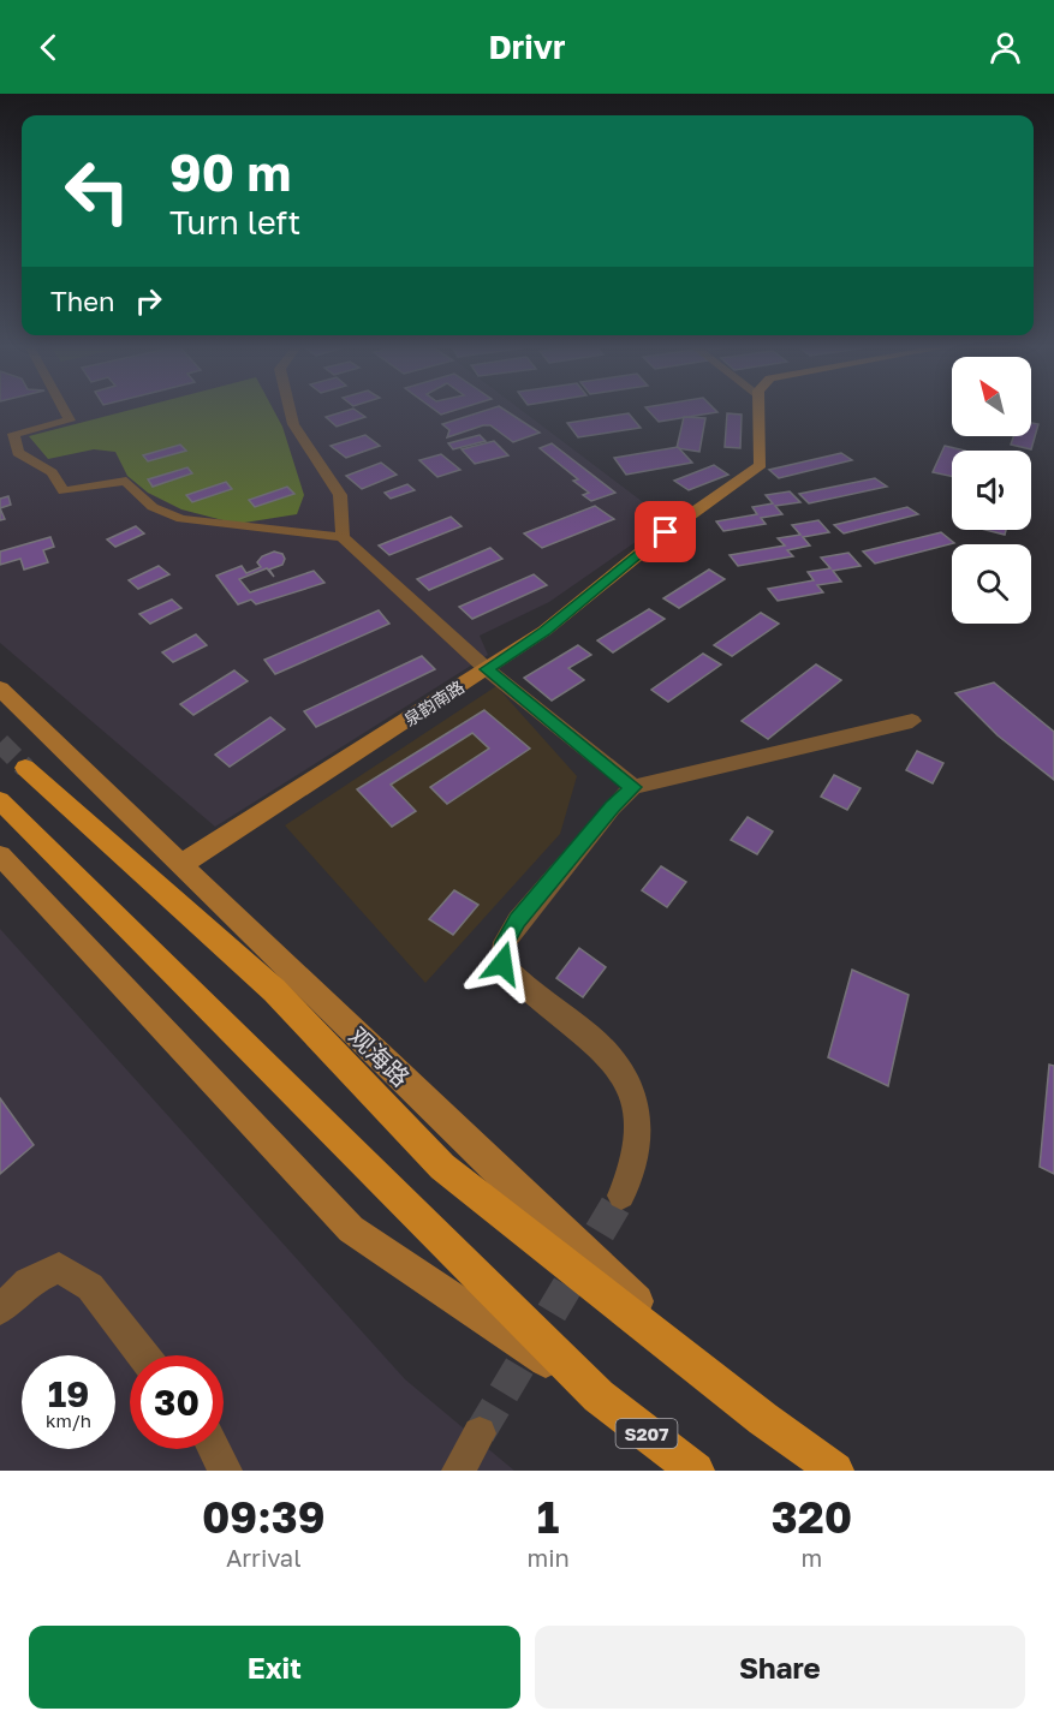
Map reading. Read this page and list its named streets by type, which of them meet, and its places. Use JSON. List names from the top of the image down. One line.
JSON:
{"streets":{"main road":["观海路","S207"],"street":["泉韵南路"]},"crossings":[["泉韵南路","观海路"]],"north":"top left","page":{"header":"Drivr","turn":["90 m","Turn left"],"then":"Then","speed":"19 km/h","limit":"30","eta":["09:39","Arrival","1","min","320","m"],"buttons":["Exit","Share"]}}
